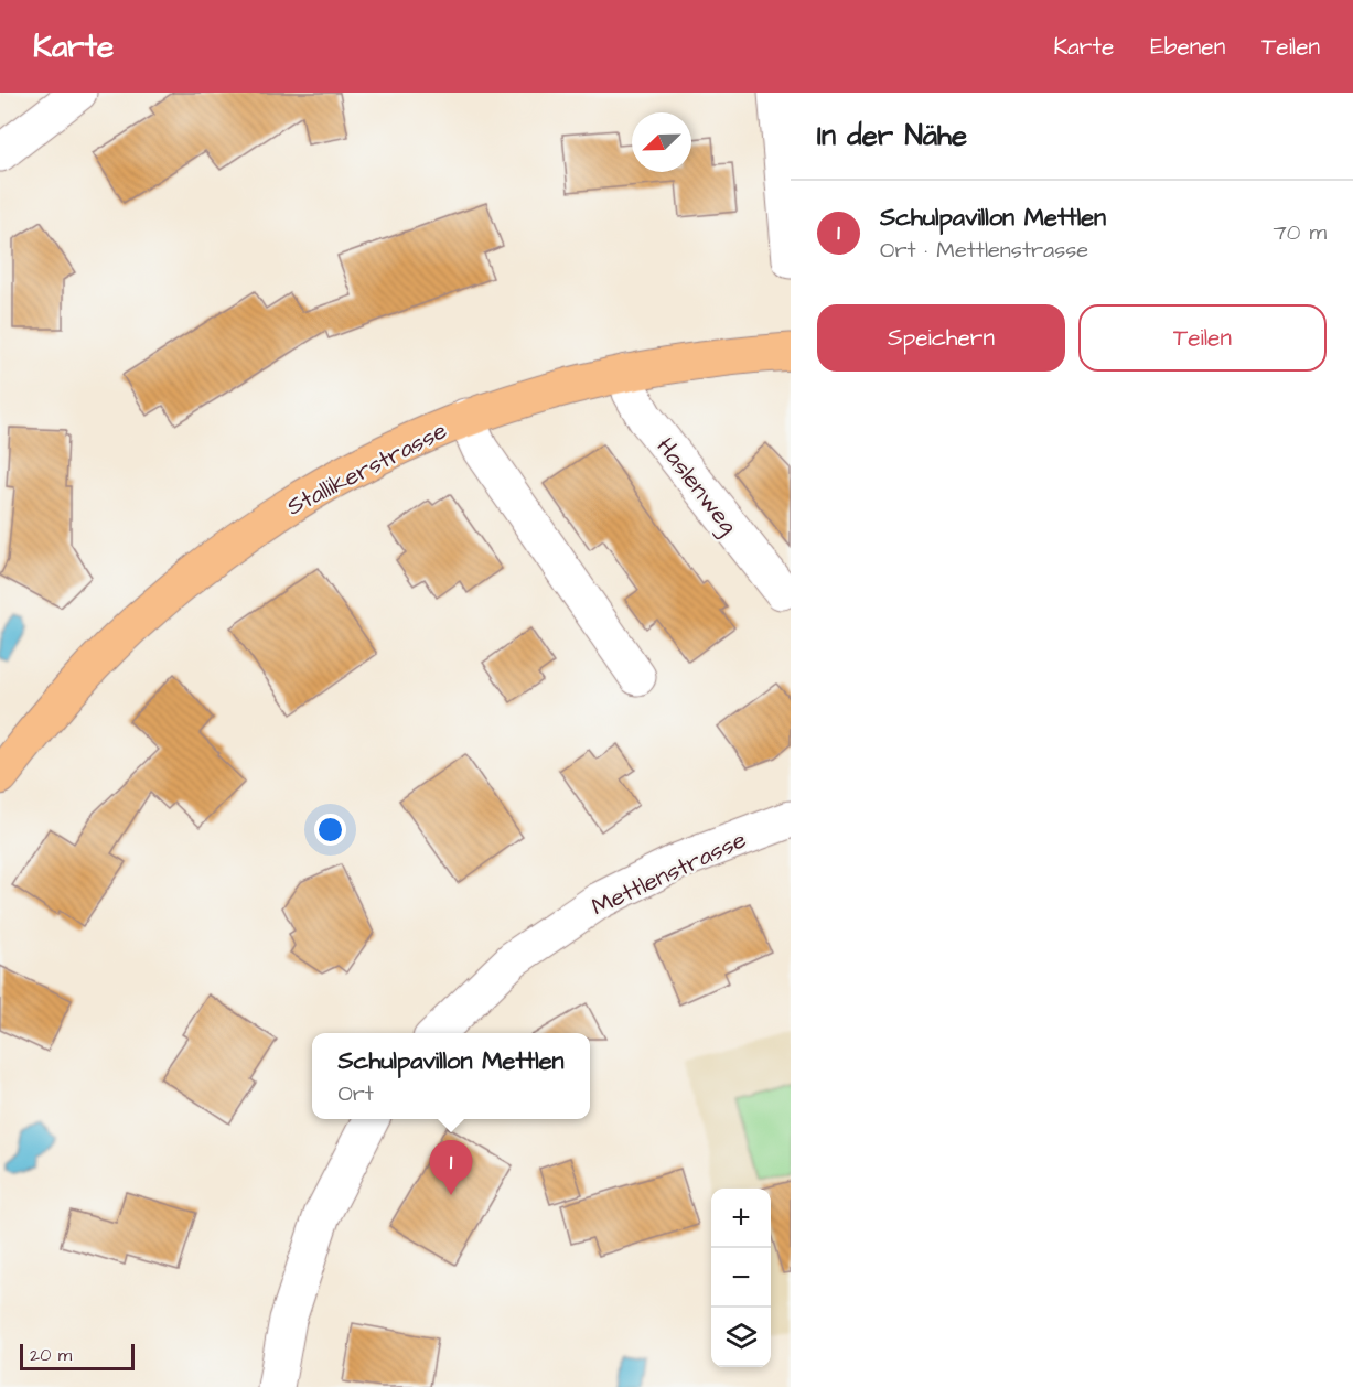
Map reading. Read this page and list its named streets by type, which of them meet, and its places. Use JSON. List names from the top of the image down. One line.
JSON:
{"streets":{"main road":["Stallikerstrasse"],"street":["Haslenweg","Mettlenstrasse"]},"crossings":[["Stallikerstrasse","Haslenweg"]],"scale_bar":"20 m","north":"bottom left","page":{"header":"Karte","nav":["Karte","Ebenen","Teilen"],"heading":"In der Nähe","list":[{"mark":"1","name":"Schulpavillon Mettlen","note":"Ort · Mettlenstrasse","value":"70 m"}],"buttons":["Speichern","Teilen"],"popup":["Schulpavillon Mettlen","Ort"],"pins":"1","map_buttons":["+","−"],"scale":"20 m"}}
